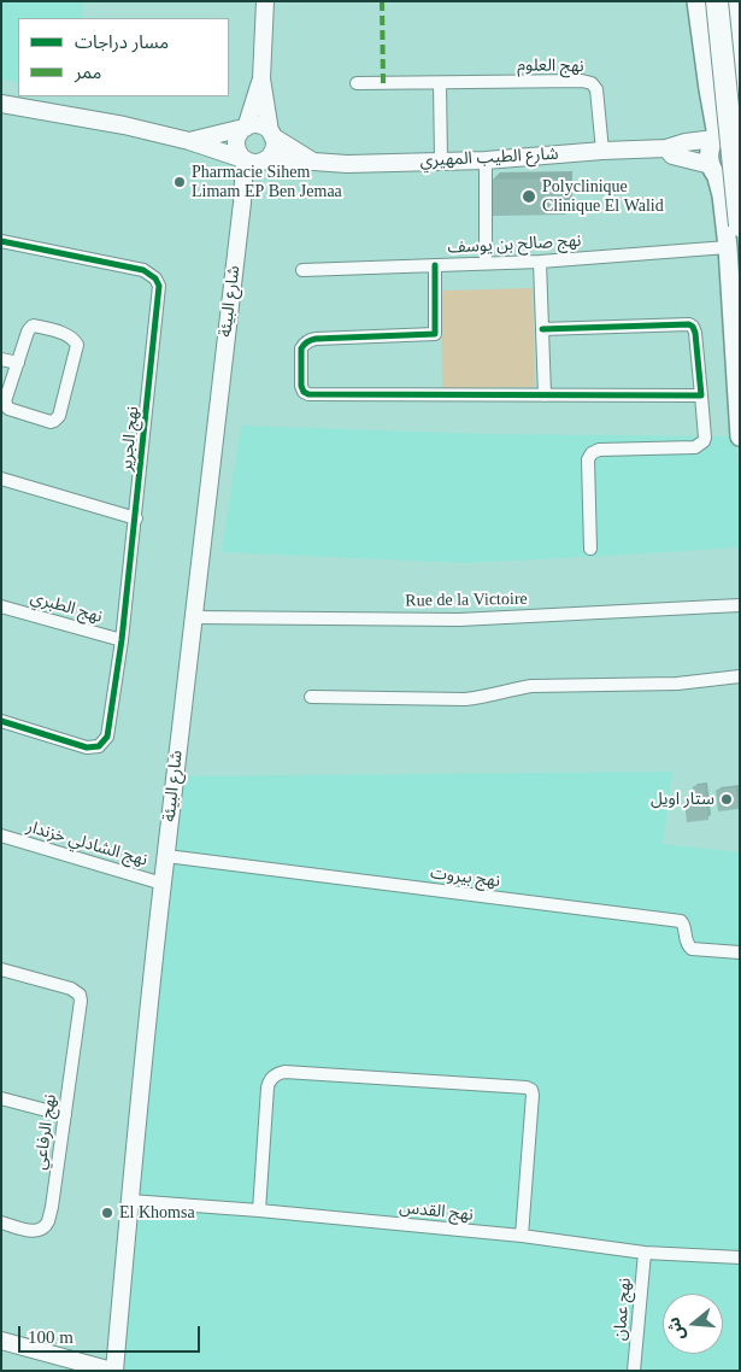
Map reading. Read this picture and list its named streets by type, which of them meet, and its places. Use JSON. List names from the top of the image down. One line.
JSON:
{"streets":{"main road":["شارع الطيب المهيري","شارع البيئة"],"street":["نهج العلوم","نهج صالح بن يوسف","نهج الجرير","Rue de la Victoire","نهج الطبري","نهج الشادلي خزندار","نهج بيروت","نهج الرفاعي","نهج القدس","نهج عمان"]},"crossings":[["نهج العلوم","شارع الطيب المهيري"],["شارع الطيب المهيري","شارع البيئة"],["شارع البيئة","Rue de la Victoire"],["شارع البيئة","نهج الشادلي خزندار"],["شارع البيئة","نهج بيروت"],["شارع البيئة","نهج القدس"],["نهج الجرير","نهج الطبري"],["نهج القدس","نهج عمان"]],"places":["Pharmacie Sihem Limam EP Ben Jemaa","Polyclinique Clinique El Walid","ستار اويل","El Khomsa"],"legend":["مسار دراجات","ممر"],"scale_bar":"100 m","north":"left"}
